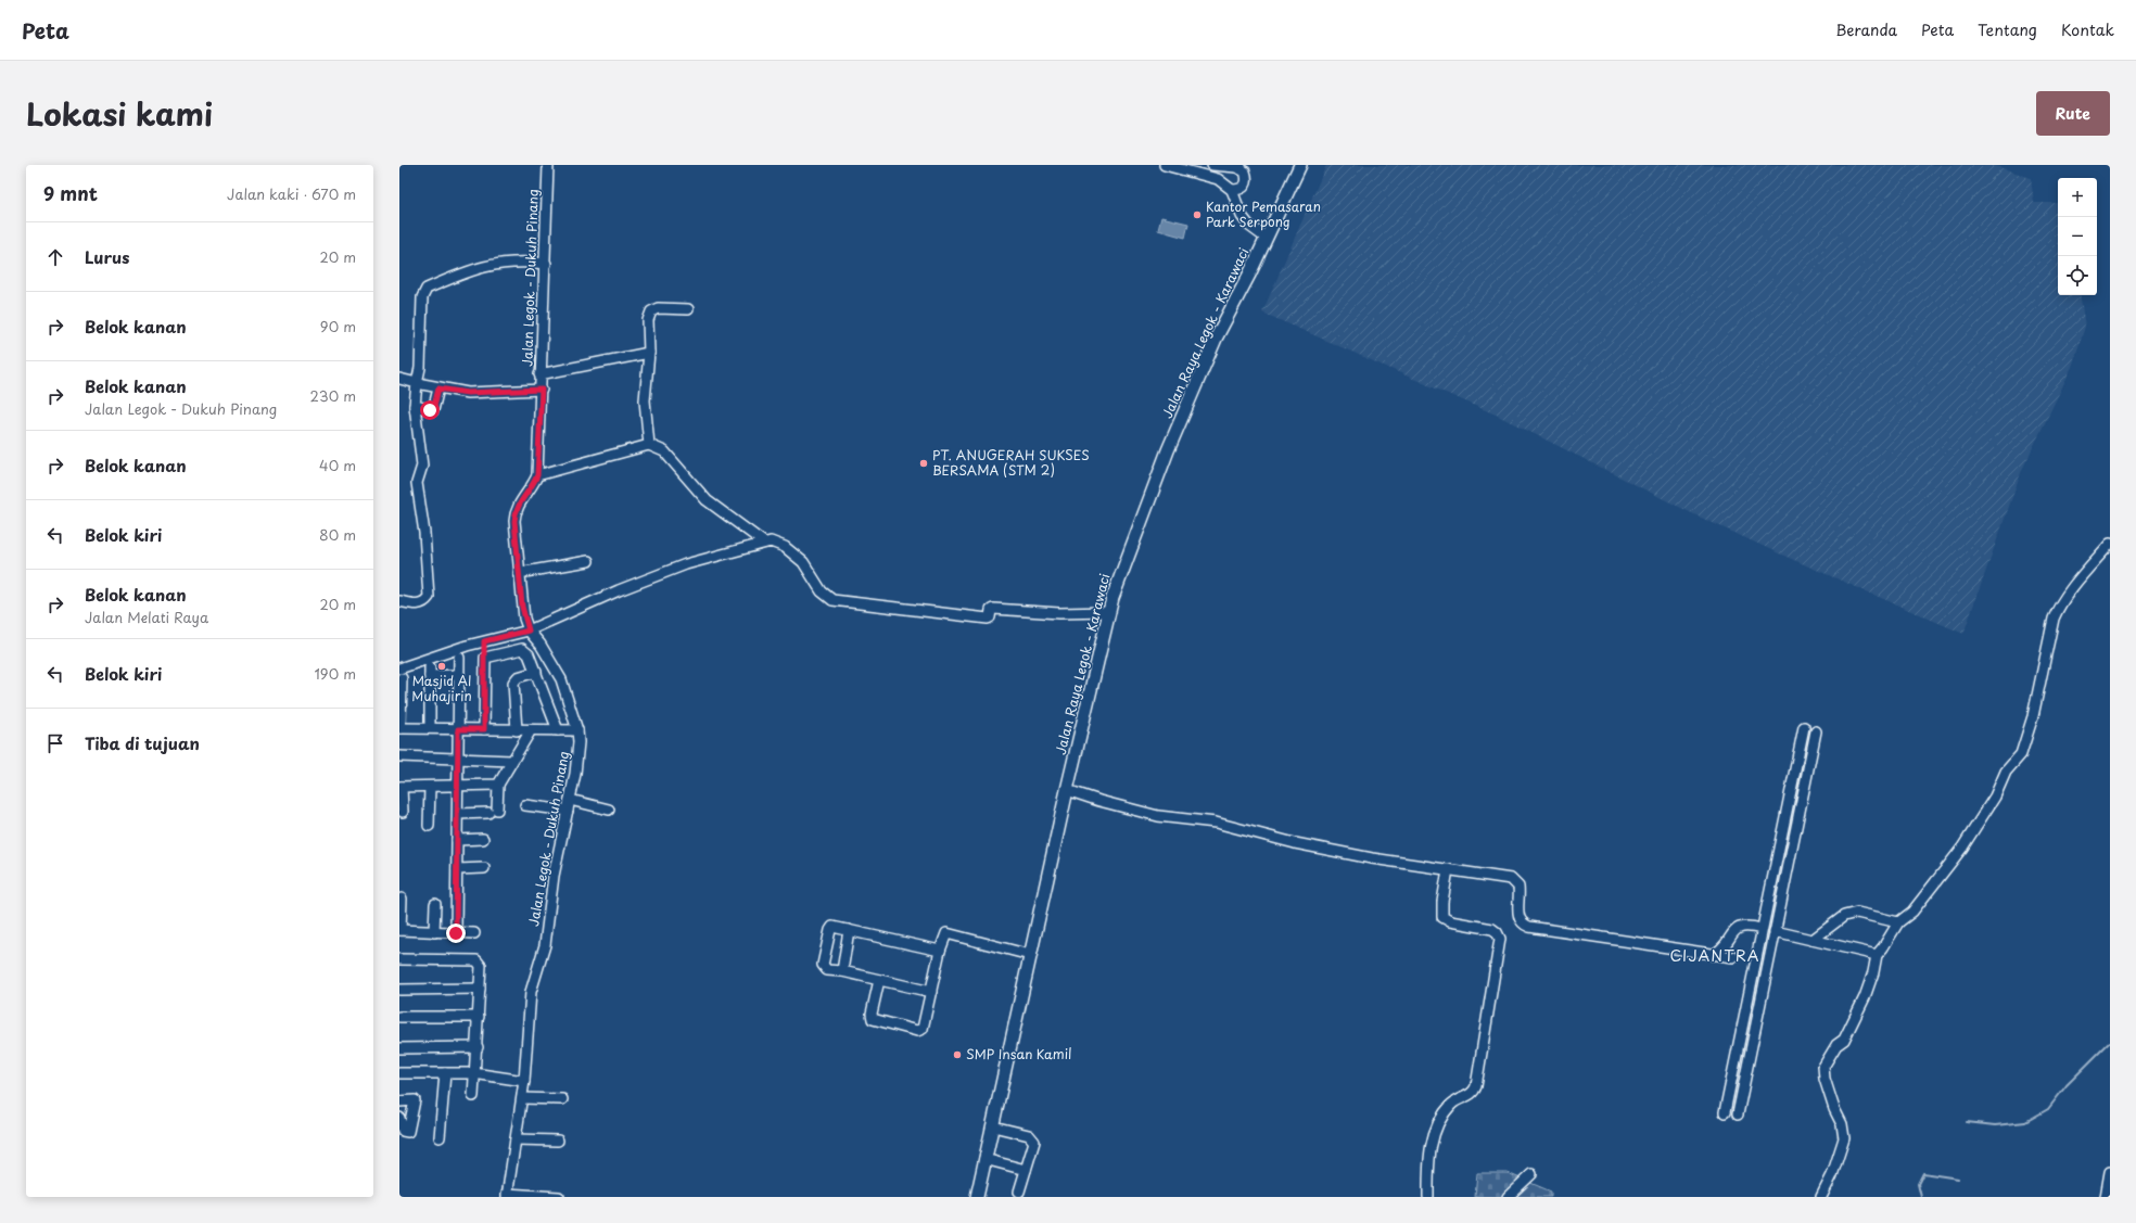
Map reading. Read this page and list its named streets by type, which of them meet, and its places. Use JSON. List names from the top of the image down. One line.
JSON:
{"streets":{"main road":["Jalan Raya Legok - Karawaci"],"street":["Jalan Legok - Dukuh Pinang"]},"districts":["CIJANTRA"],"places":["Kantor Pemasaran Park Serpong","PT. ANUGERAH SUKSES BERSAMA (STM 2)","Masjid Al Muhajirin","SMP Insan Kamil"],"page":{"header":"Peta","nav":["Beranda","Peta","Tentang","Kontak"],"title":"Lokasi kami","buttons":"Rute","heading":["9 mnt","Jalan kaki · 670 m"],"map_buttons":["+","−"],"list":[["Lurus","20 m"],["Belok kanan","90 m"],["Belok kanan","Jalan Legok - Dukuh Pinang","230 m"],["Belok kanan","40 m"],["Belok kiri","80 m"],["Belok kanan","Jalan Melati Raya","20 m"],["Belok kiri","190 m"],"Tiba di tujuan"]}}
